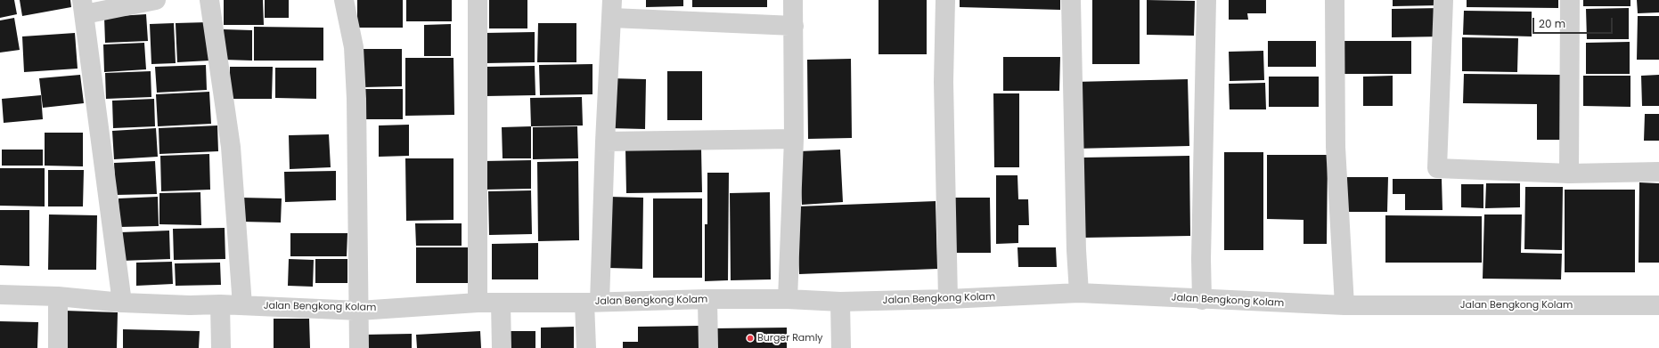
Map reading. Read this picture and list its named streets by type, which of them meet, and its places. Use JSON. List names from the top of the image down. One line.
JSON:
{"streets":{"street":["Jalan Bengkong Kolam"]},"places":["Burger Ramly"],"scale_bar":"20 m"}
